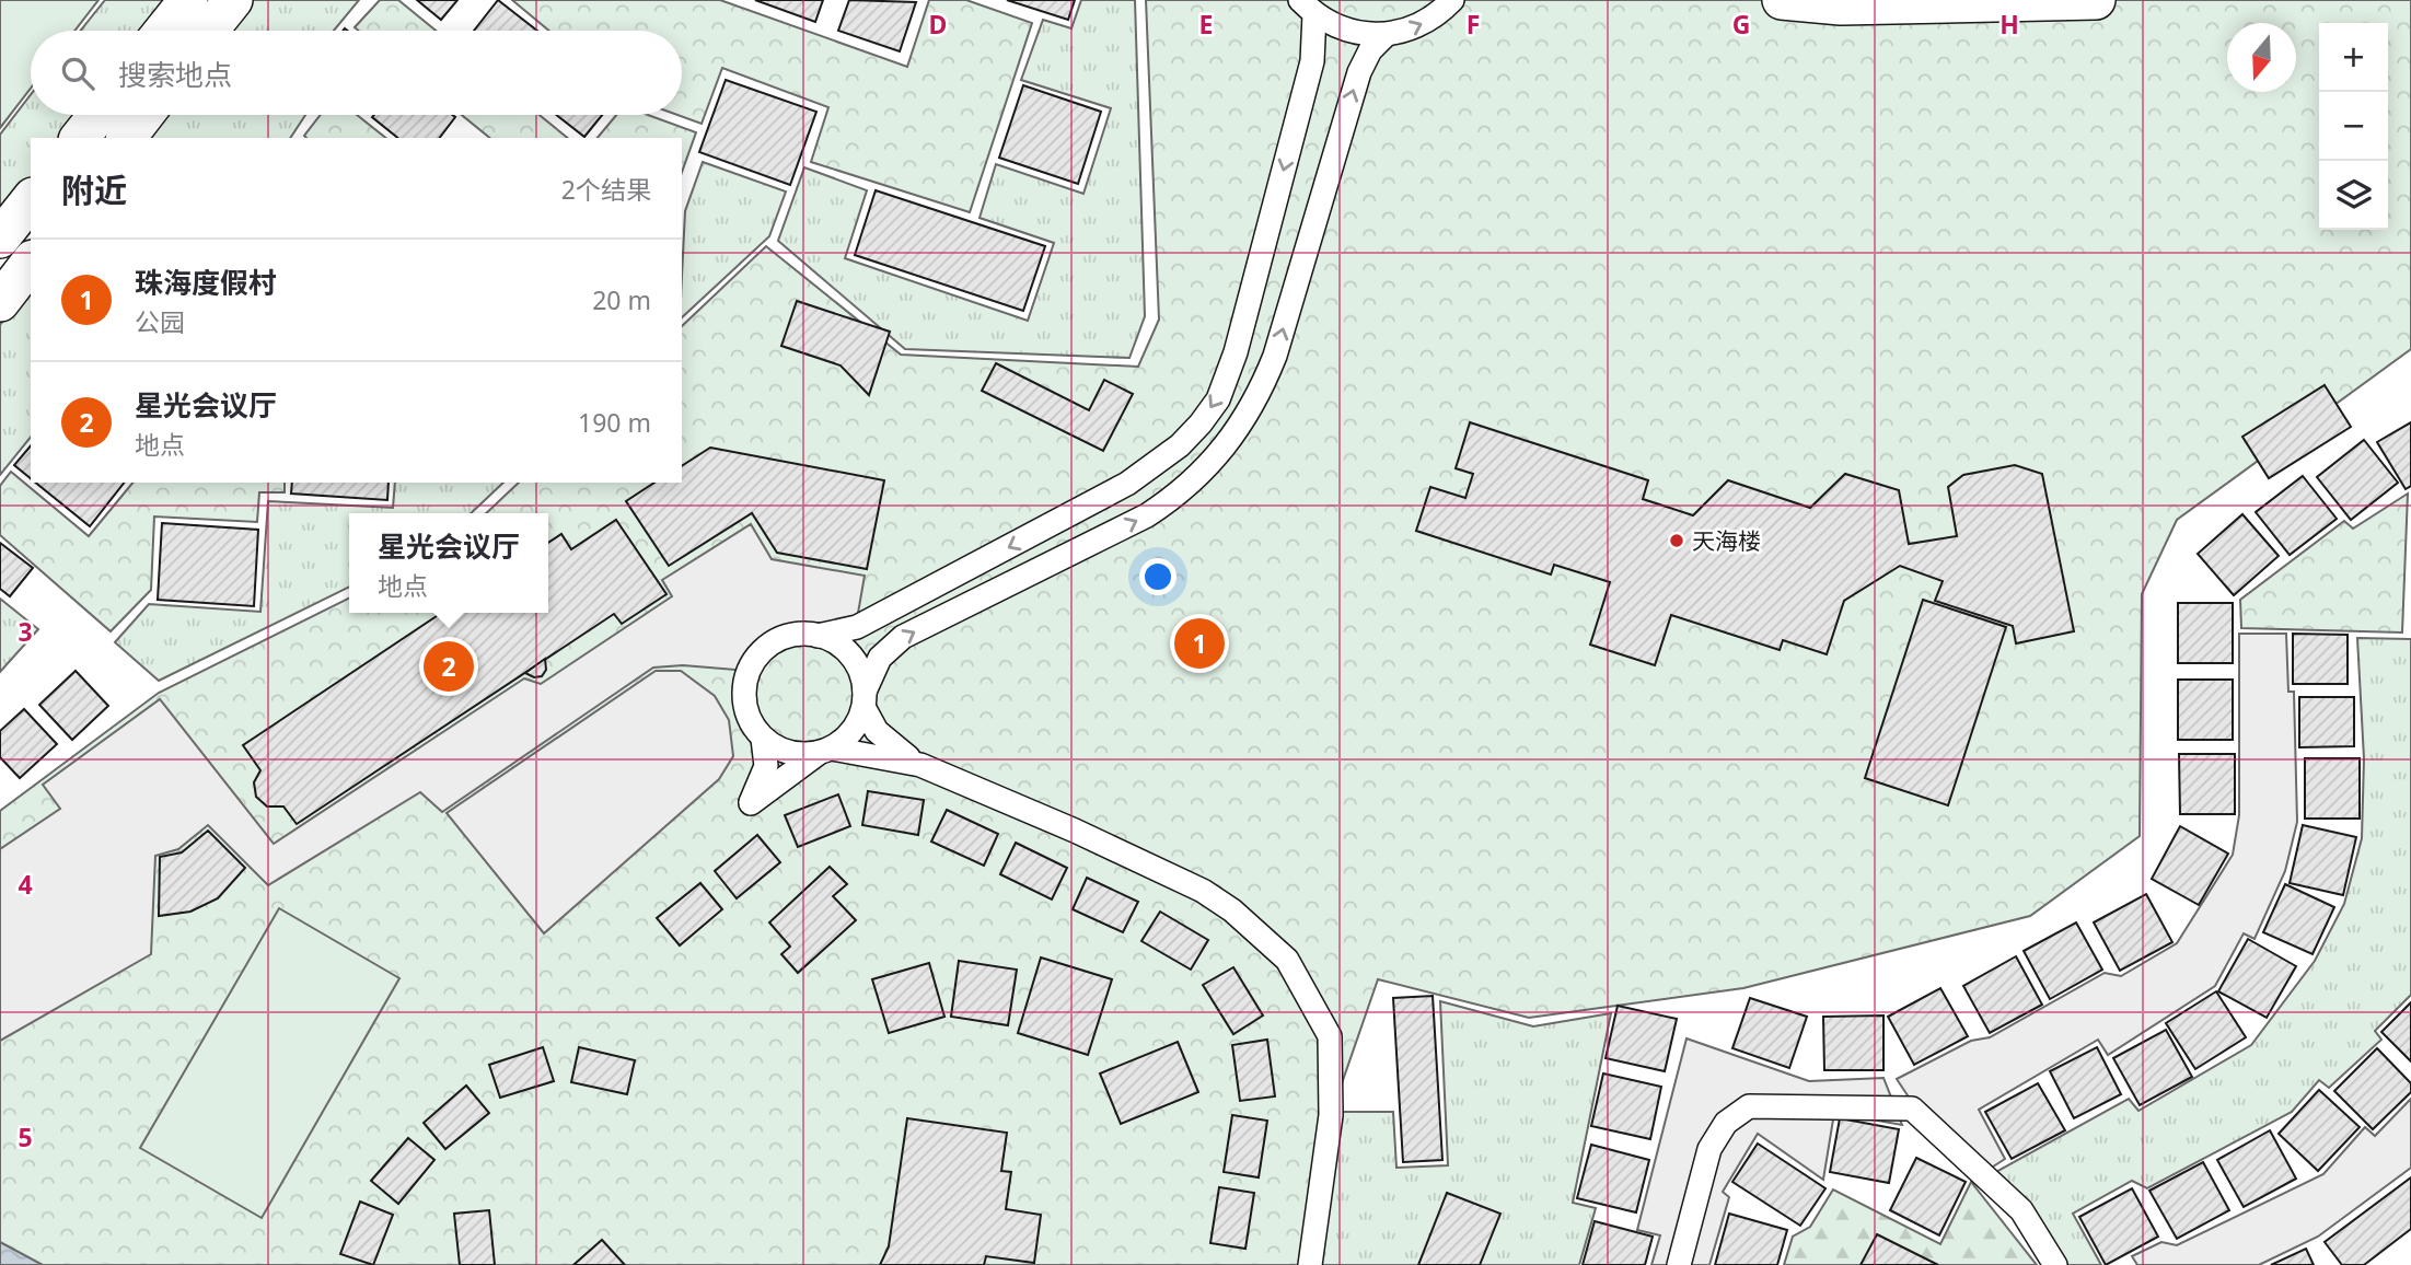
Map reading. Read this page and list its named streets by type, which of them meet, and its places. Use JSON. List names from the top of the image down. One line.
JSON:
{"places":["天海楼"],"north":"bottom","page":{"map_buttons":["+","−"],"search":"搜索地点","heading":["附近","2个结果"],"list":[{"mark":"1","name":"珠海度假村","note":"公园","value":"20 m"},{"mark":"2","name":"星光会议厅","note":"地点","value":"190 m"}],"popup":["星光会议厅","地点"],"pins":["1","2"]},"grid":{"columns":["D","E","F","G","H"],"rows":["3","4","5"]}}
